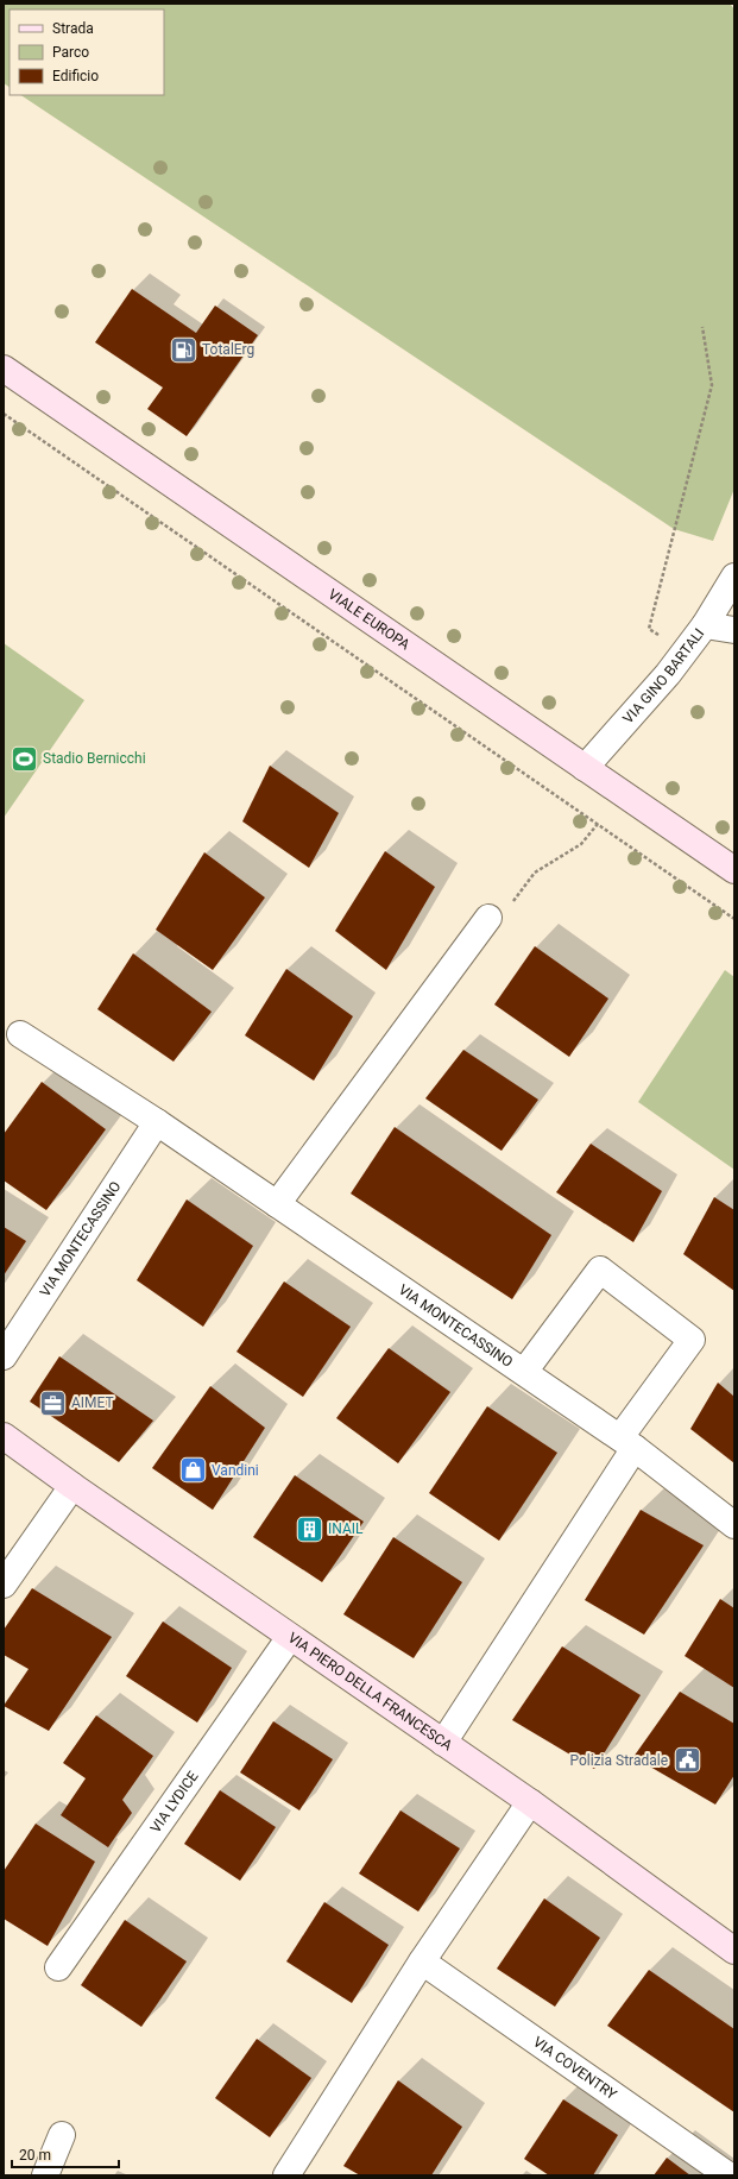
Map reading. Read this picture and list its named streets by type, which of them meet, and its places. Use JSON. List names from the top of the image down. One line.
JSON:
{"streets":{"main road":["VIALE EUROPA","VIA PIERO DELLA FRANCESCA"],"street":["VIA GINO BARTALI","VIA MONTECASSINO","VIA LYDICE","VIA COVENTRY"]},"crossings":[["VIALE EUROPA","VIA GINO BARTALI"],["VIA PIERO DELLA FRANCESCA","VIA LYDICE"]],"places":{"fuel station":["TotalErg"],"sports":["Stadio Bernicchi"],"office":["AIMET"],"shop":["Vandini"],"building":["INAIL"],"public building":["Polizia Stradale"]},"legend":["Strada","Parco","Edificio"],"scale_bar":"20 m"}
